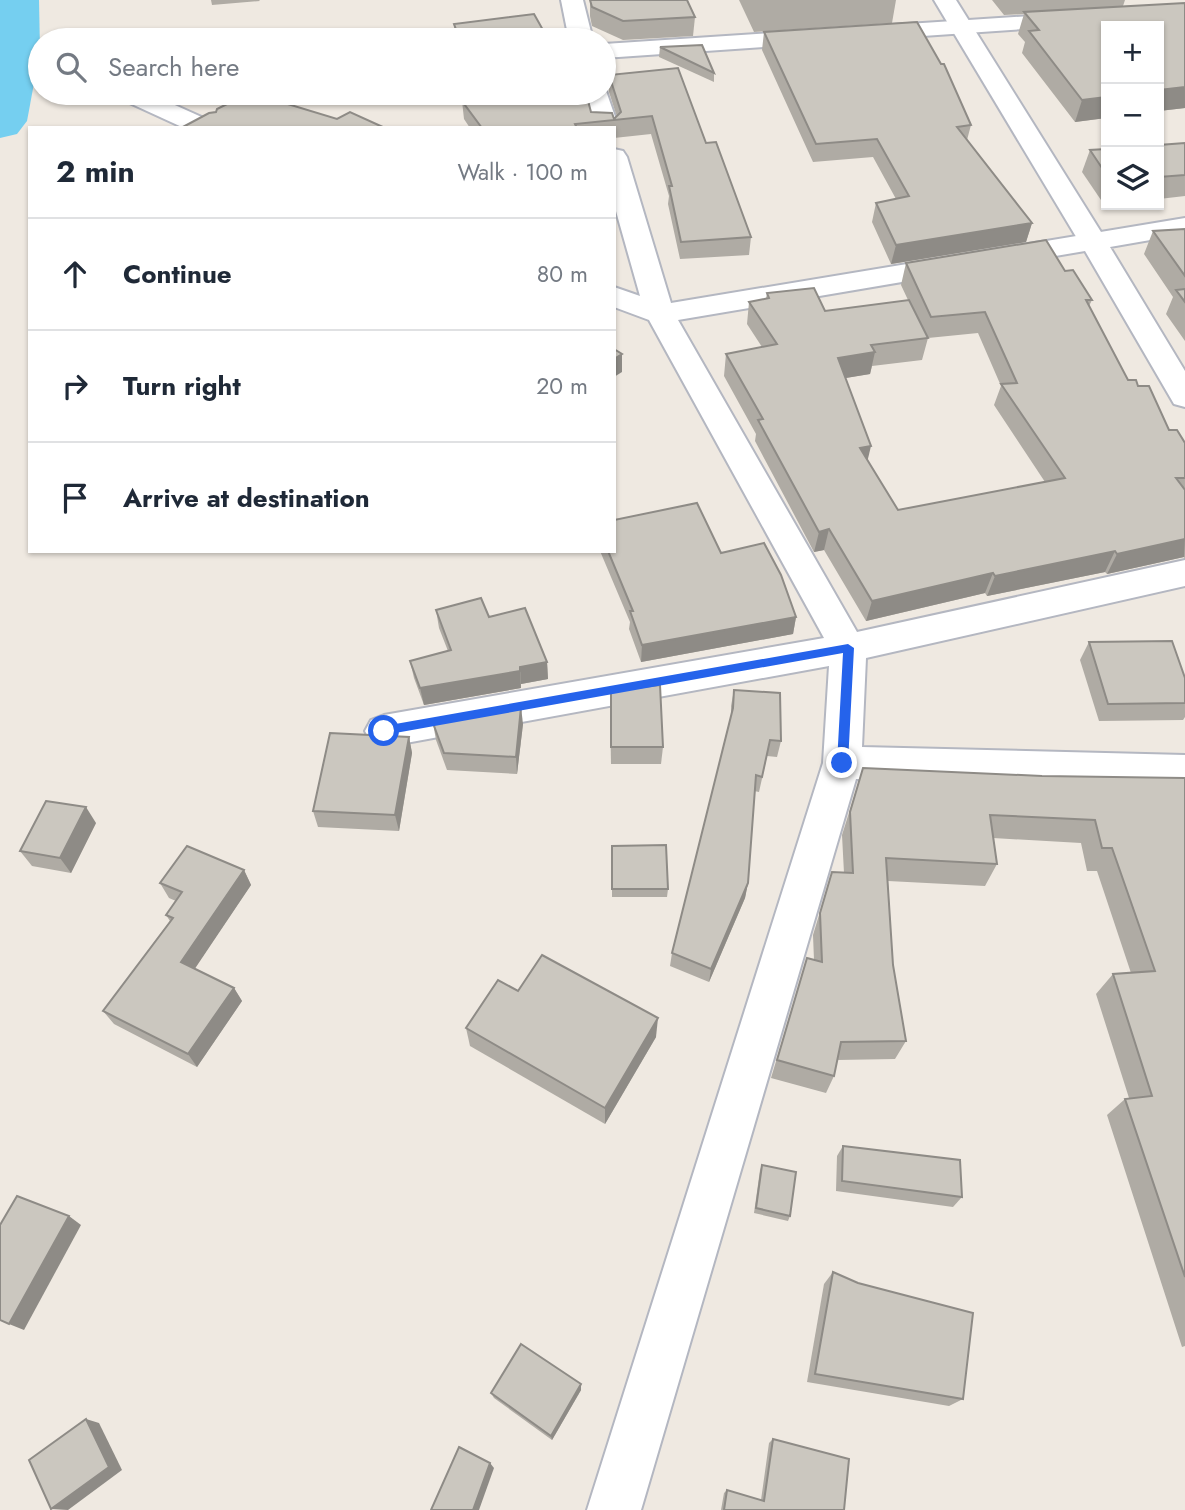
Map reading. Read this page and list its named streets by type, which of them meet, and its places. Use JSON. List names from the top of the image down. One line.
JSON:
{"page":{"map_buttons":["+","−"],"search":"Search here","heading":["2 min","Walk · 100 m"],"list":[["Continue","80 m"],["Turn right","20 m"],"Arrive at destination"]}}
